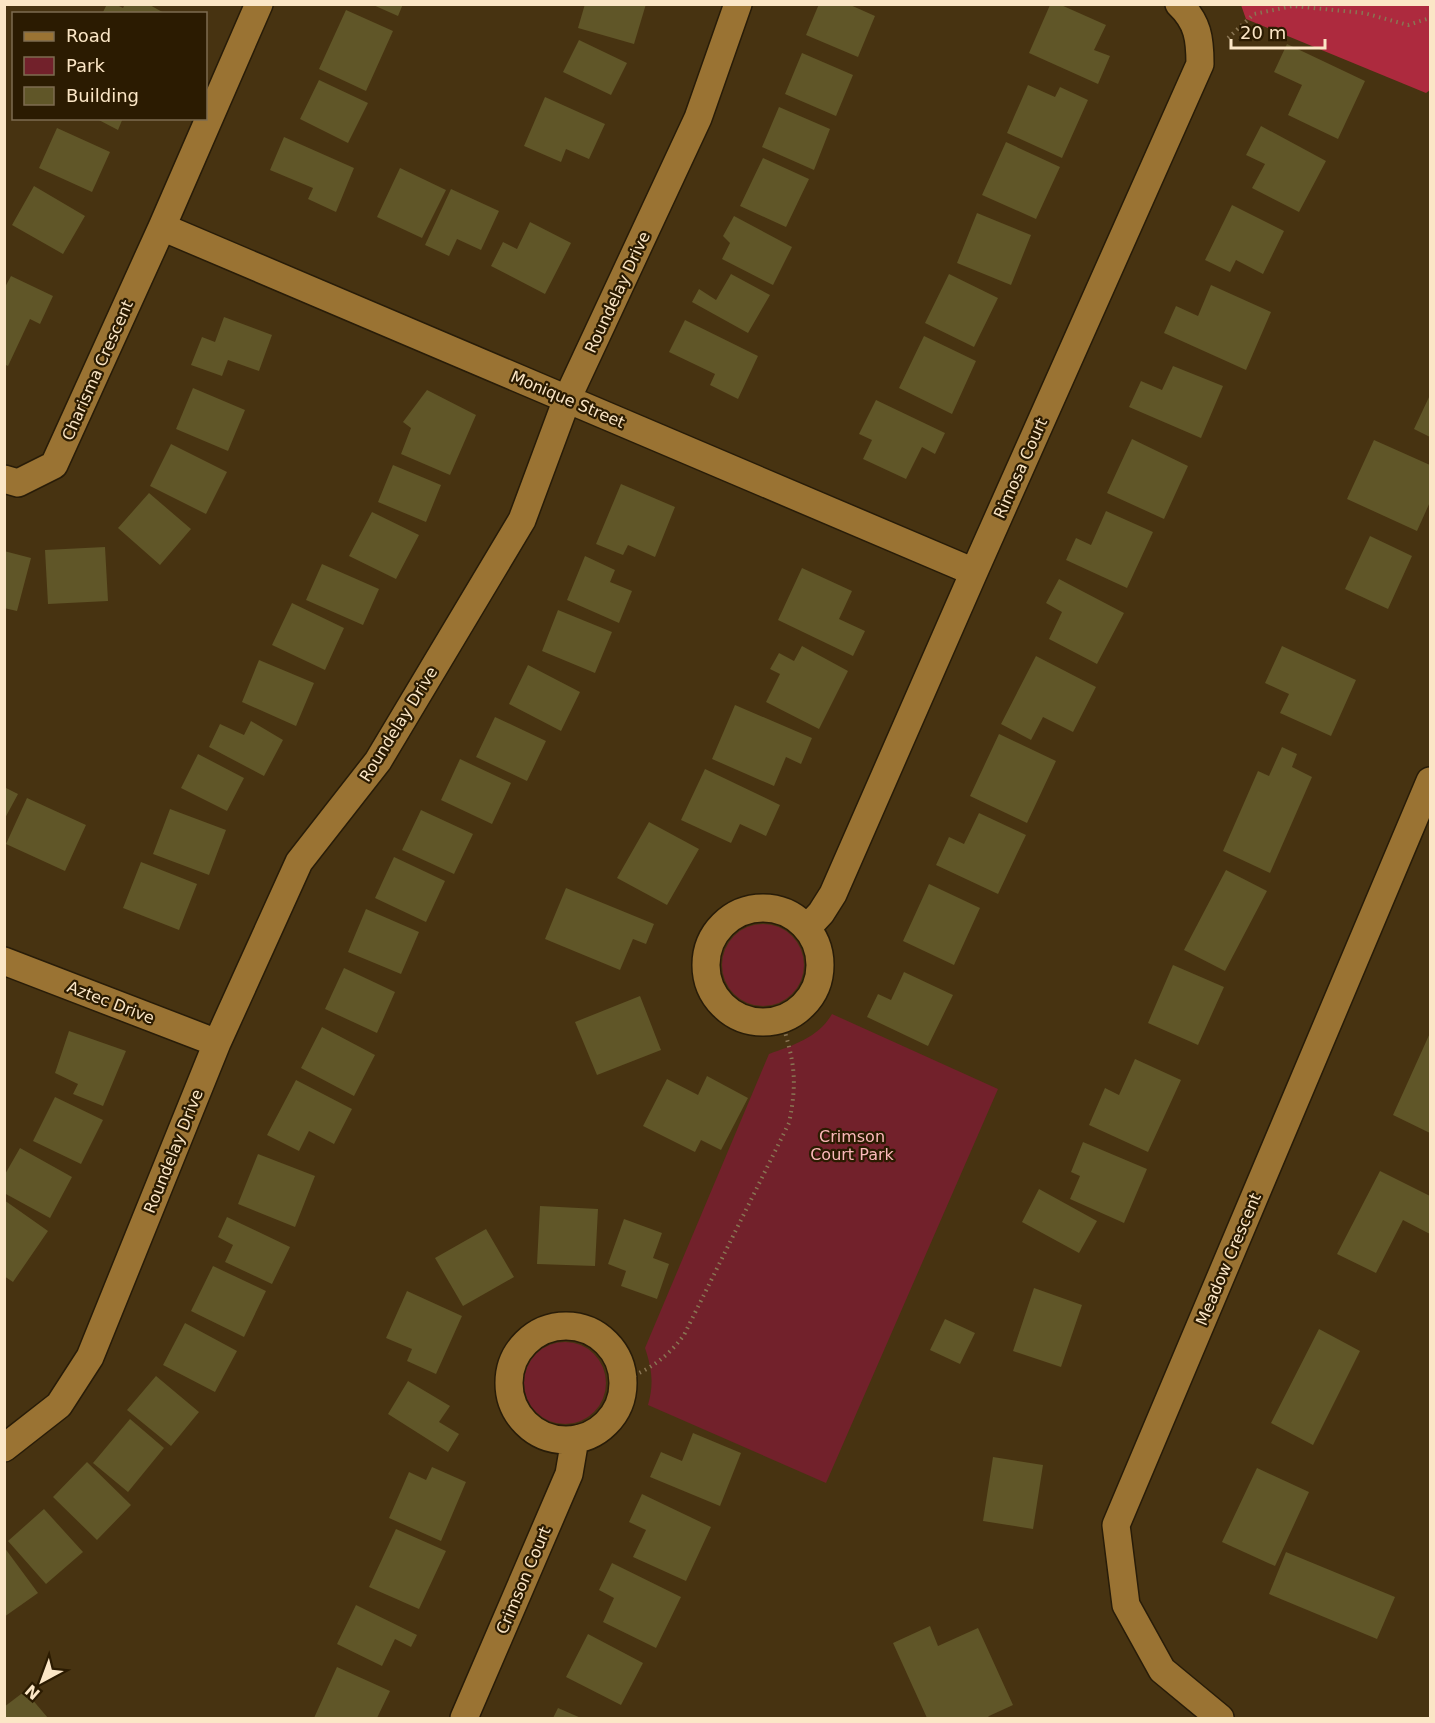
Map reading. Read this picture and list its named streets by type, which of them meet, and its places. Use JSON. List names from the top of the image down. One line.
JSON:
{"streets":{"street":["Roundelay Drive","Charisma Crescent","Monique Street","Rimosa Court","Aztec Drive","Meadow Crescent","Crimson Court"]},"crossings":[["Roundelay Drive","Monique Street"],["Roundelay Drive","Aztec Drive"],["Charisma Crescent","Monique Street"],["Monique Street","Rimosa Court"]],"parks":["Crimson Court Park"],"legend":["Road","Park","Building"],"scale_bar":"20 m","north":"bottom left"}
